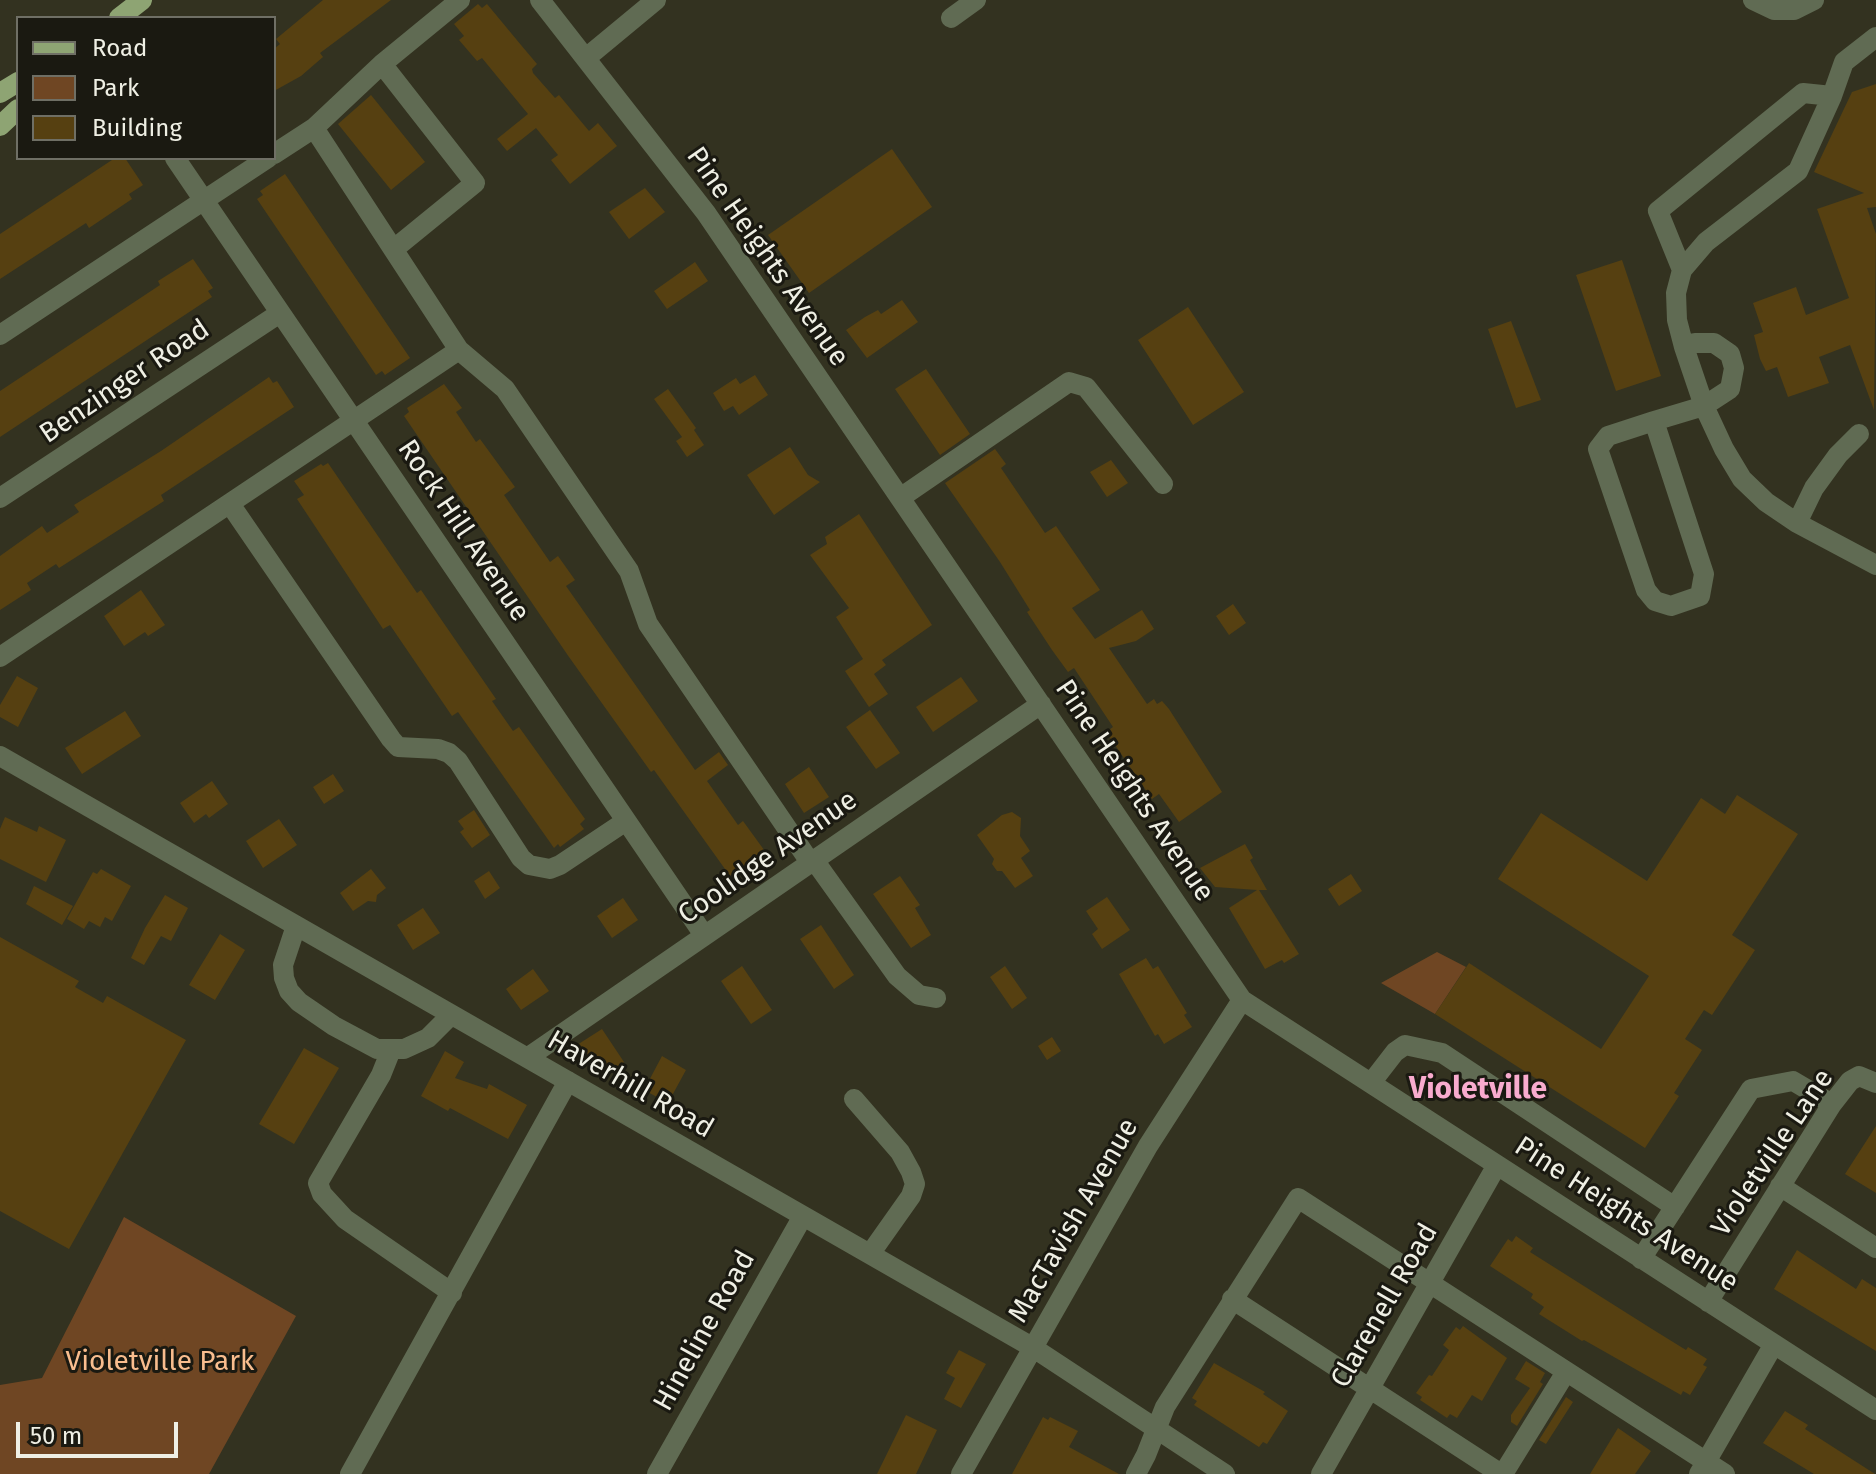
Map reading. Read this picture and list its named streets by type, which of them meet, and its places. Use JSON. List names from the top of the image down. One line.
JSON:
{"streets":{"street":["Pine Heights Avenue","Benzinger Road","Rock Hill Avenue","Coolidge Avenue","Haverhill Road","Violetville Lane","MacTavish Avenue","Clarenell Road","Hineline Road"]},"crossings":[["Pine Heights Avenue","Coolidge Avenue"],["Pine Heights Avenue","Violetville Lane"],["Pine Heights Avenue","MacTavish Avenue"],["Pine Heights Avenue","Clarenell Road"],["Benzinger Road","Rock Hill Avenue"],["Rock Hill Avenue","Coolidge Avenue"],["Coolidge Avenue","Haverhill Road"],["Haverhill Road","MacTavish Avenue"],["Haverhill Road","Hineline Road"]],"districts":["Violetville"],"parks":["Violetville Park"],"legend":["Road","Park","Building"],"scale_bar":"50 m"}
